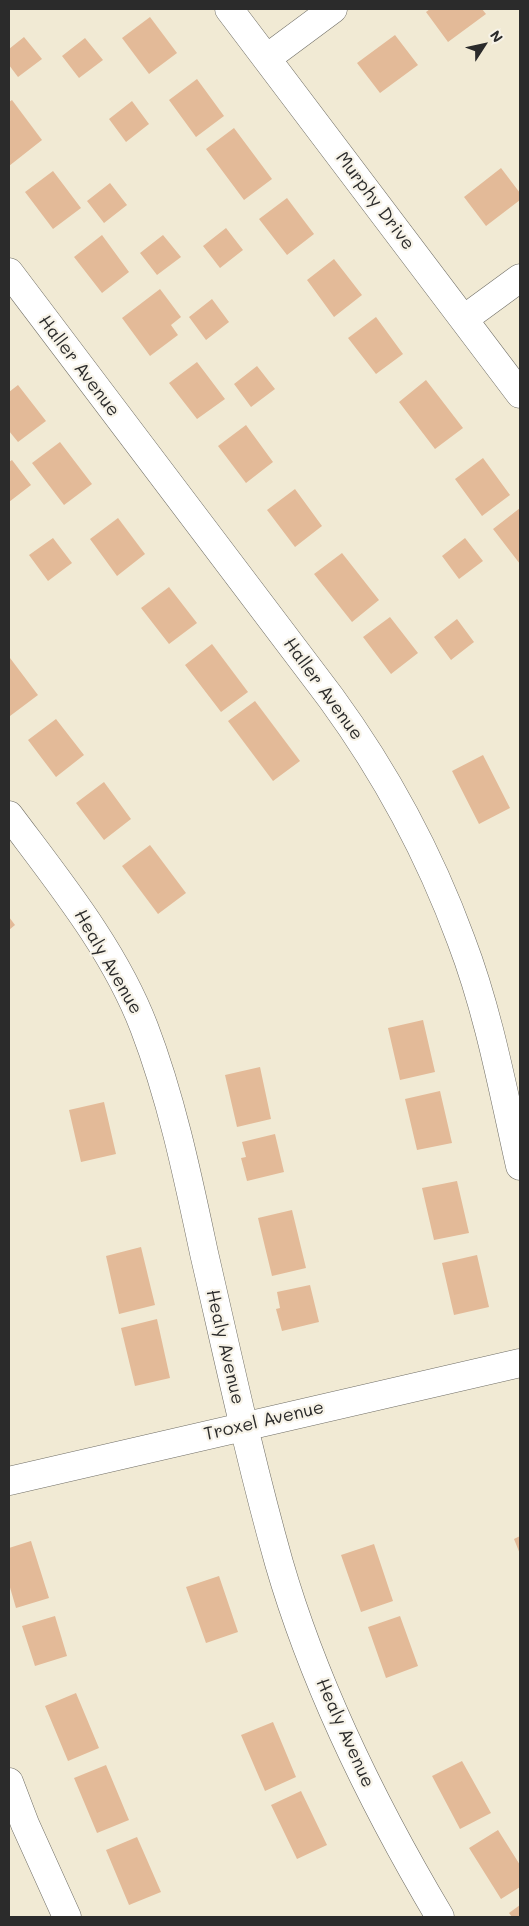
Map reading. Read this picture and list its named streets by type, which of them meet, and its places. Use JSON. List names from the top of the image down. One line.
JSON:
{"streets":{"street":["Murphy Drive","Haller Avenue","Healy Avenue","Troxel Avenue"]},"crossings":[["Healy Avenue","Troxel Avenue"]],"north":"top right"}
